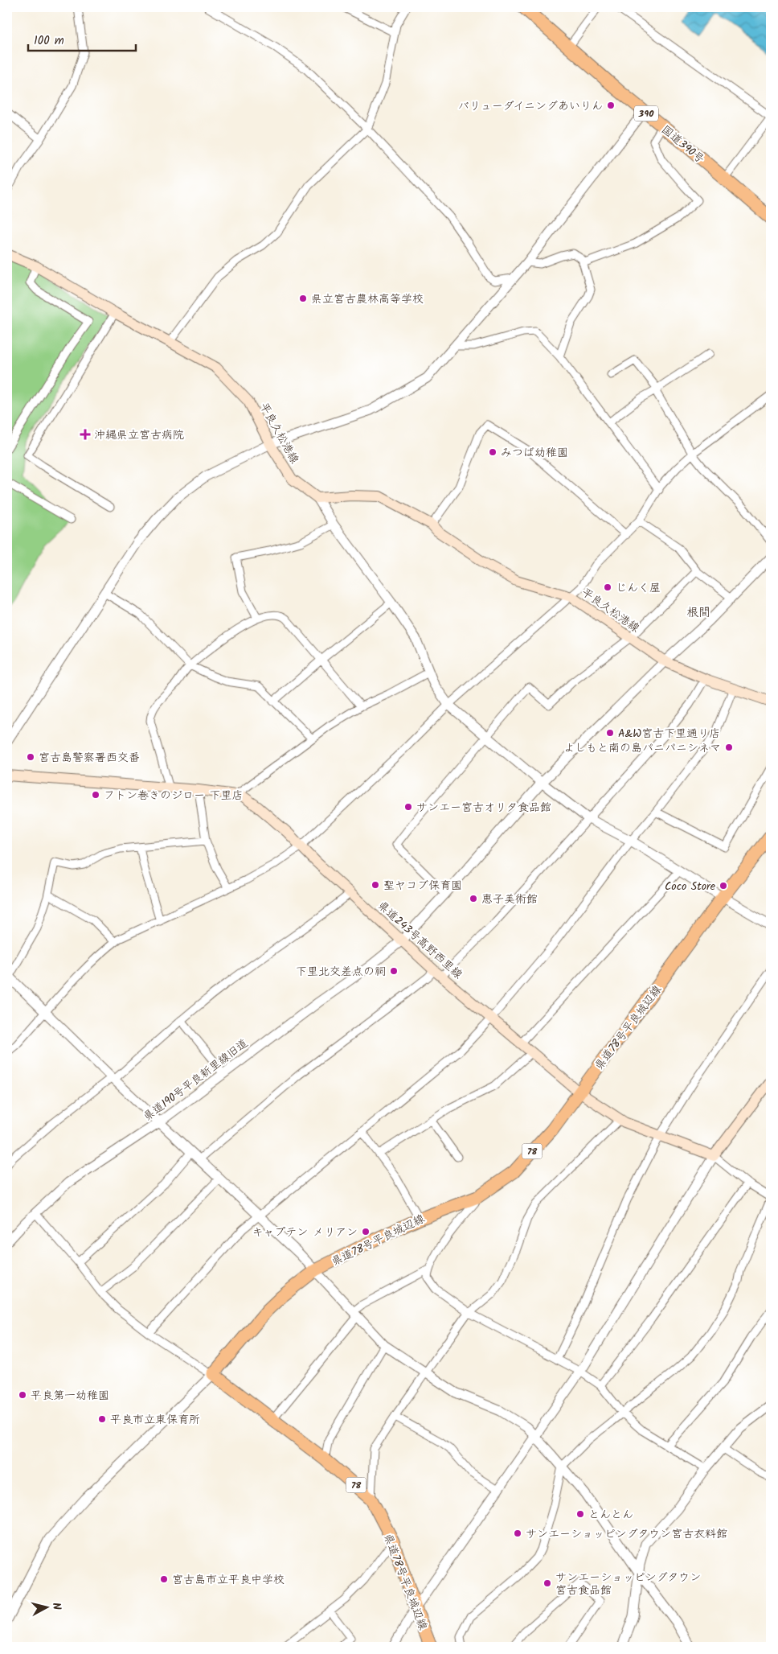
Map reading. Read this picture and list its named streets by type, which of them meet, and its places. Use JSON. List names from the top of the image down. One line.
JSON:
{"streets":{"main road":["390","国道390号","平良久松港線","県道243号高野西里線","県道78号平良城辺線","78"],"street":["県道190号平良新里線旧道"]},"crossings":[["平良久松港線","県道190号平良新里線旧道"],["県道243号高野西里線","県道78号平良城辺線"],["県道243号高野西里線","県道190号平良新里線旧道"]],"districts":["根間"],"places":{"other":["バリューダイニングあいりん","県立宮古農林高等学校","みつば幼稚園","じんく屋","A&W宮古下里通り店","よしもと南の島パニパニシネマ","宮古島警察署西交番","フトン巻きのジロー 下里店","サンエー宮古オリタ食品館","聖ヤコブ保育園","Coco Store","恵子美術館","下里北交差点の祠","キャプテン メリアン","平良第一幼稚園","平良市立東保育所","とんとん","サンエーショッピングタウン宮古衣料館","宮古島市立平良中学校","サンエーショッピングタウン 宮古食品館"],"health":["沖縄県立宮古病院"]},"scale_bar":"100 m","north":"right"}
